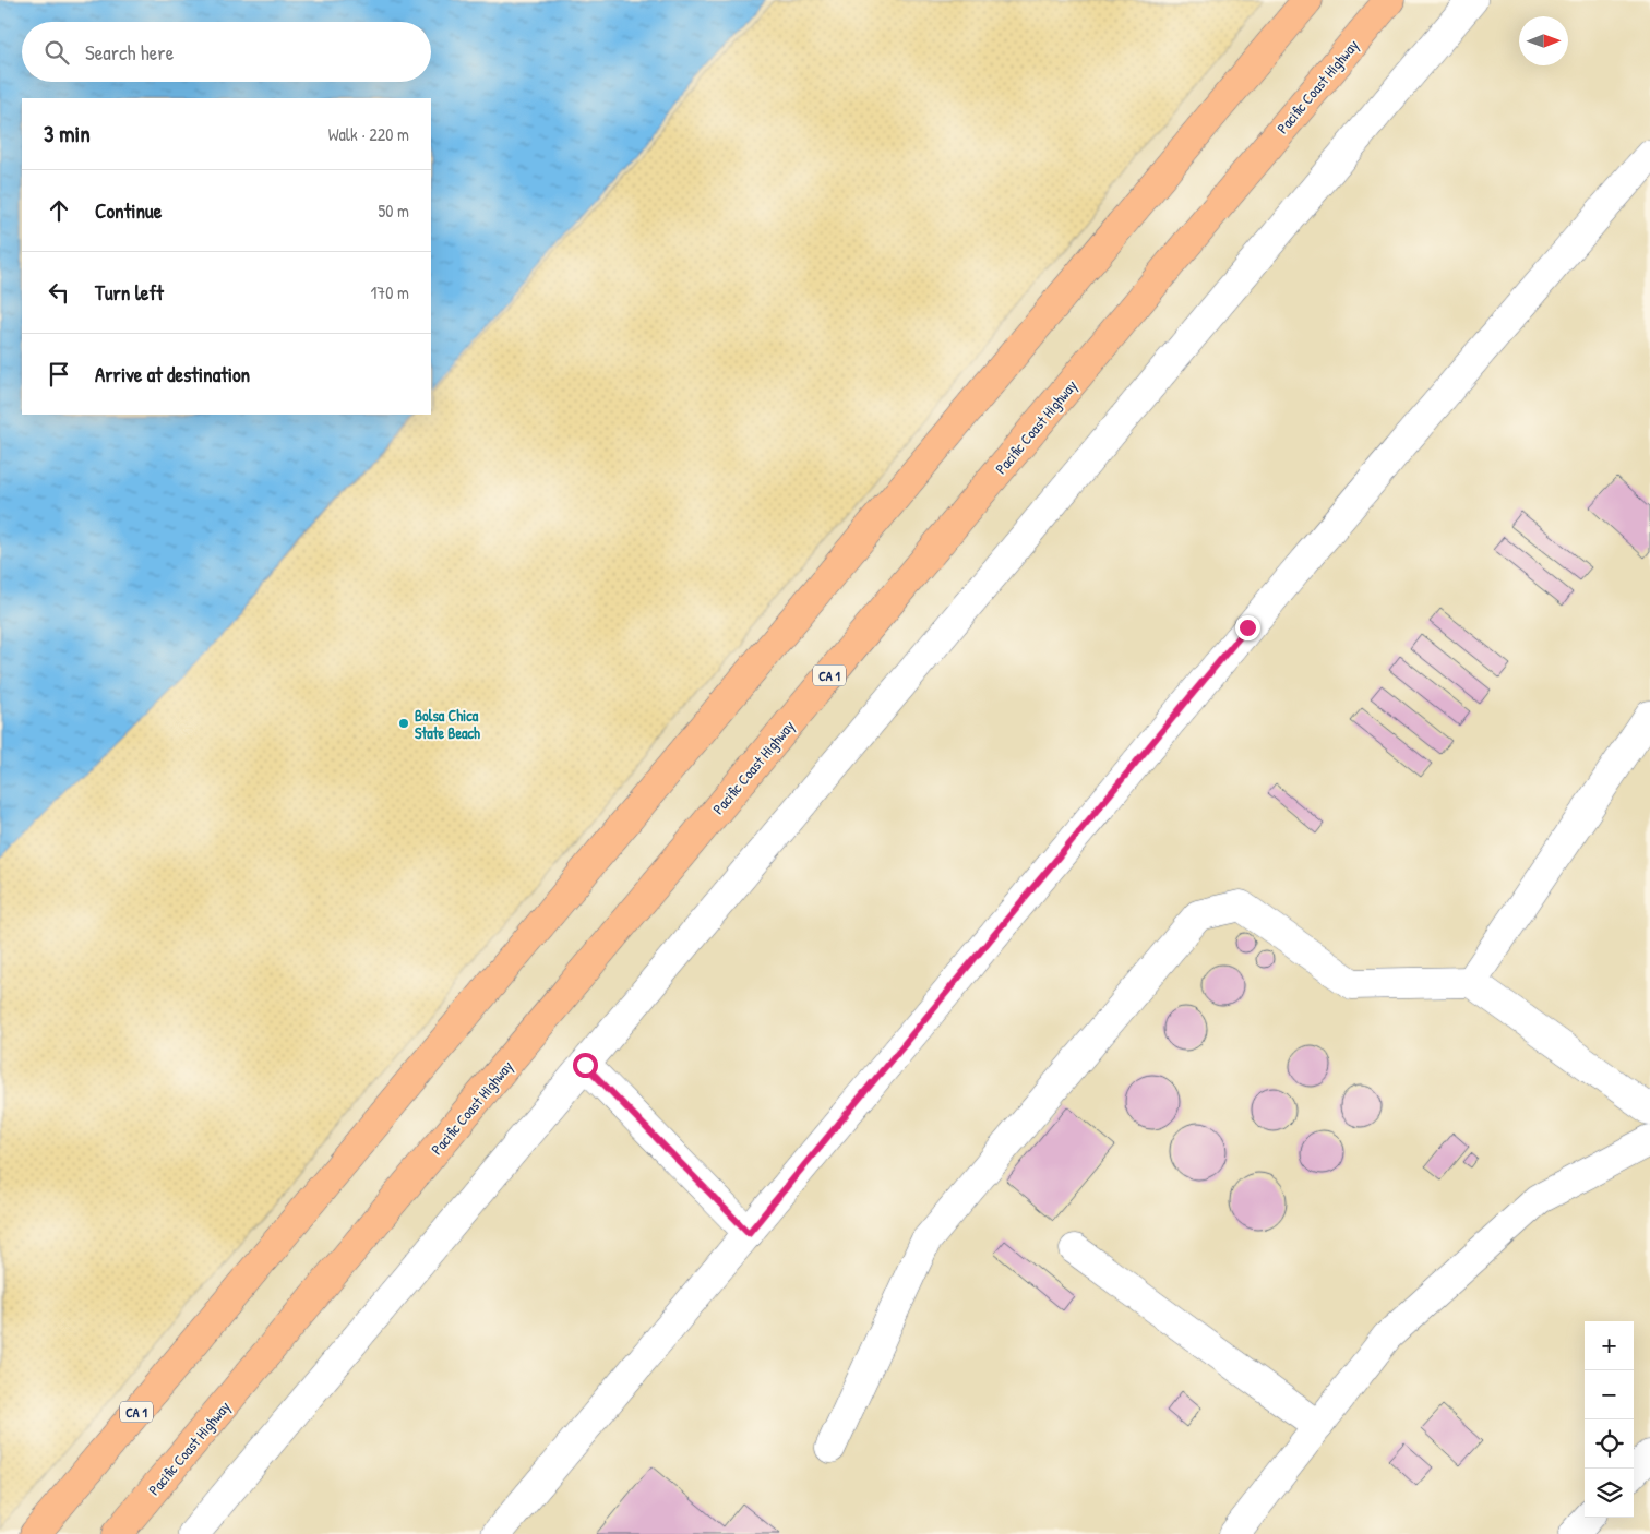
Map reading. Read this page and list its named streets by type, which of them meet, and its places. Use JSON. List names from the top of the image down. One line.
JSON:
{"streets":{"highway":["Pacific Coast Highway","CA 1"]},"places":["Bolsa Chica State Beach"],"north":"right","page":{"search":"Search here","heading":["3 min","Walk · 220 m"],"list":[["Continue","50 m"],["Turn left","170 m"],"Arrive at destination"],"map_buttons":["+","−"]}}
